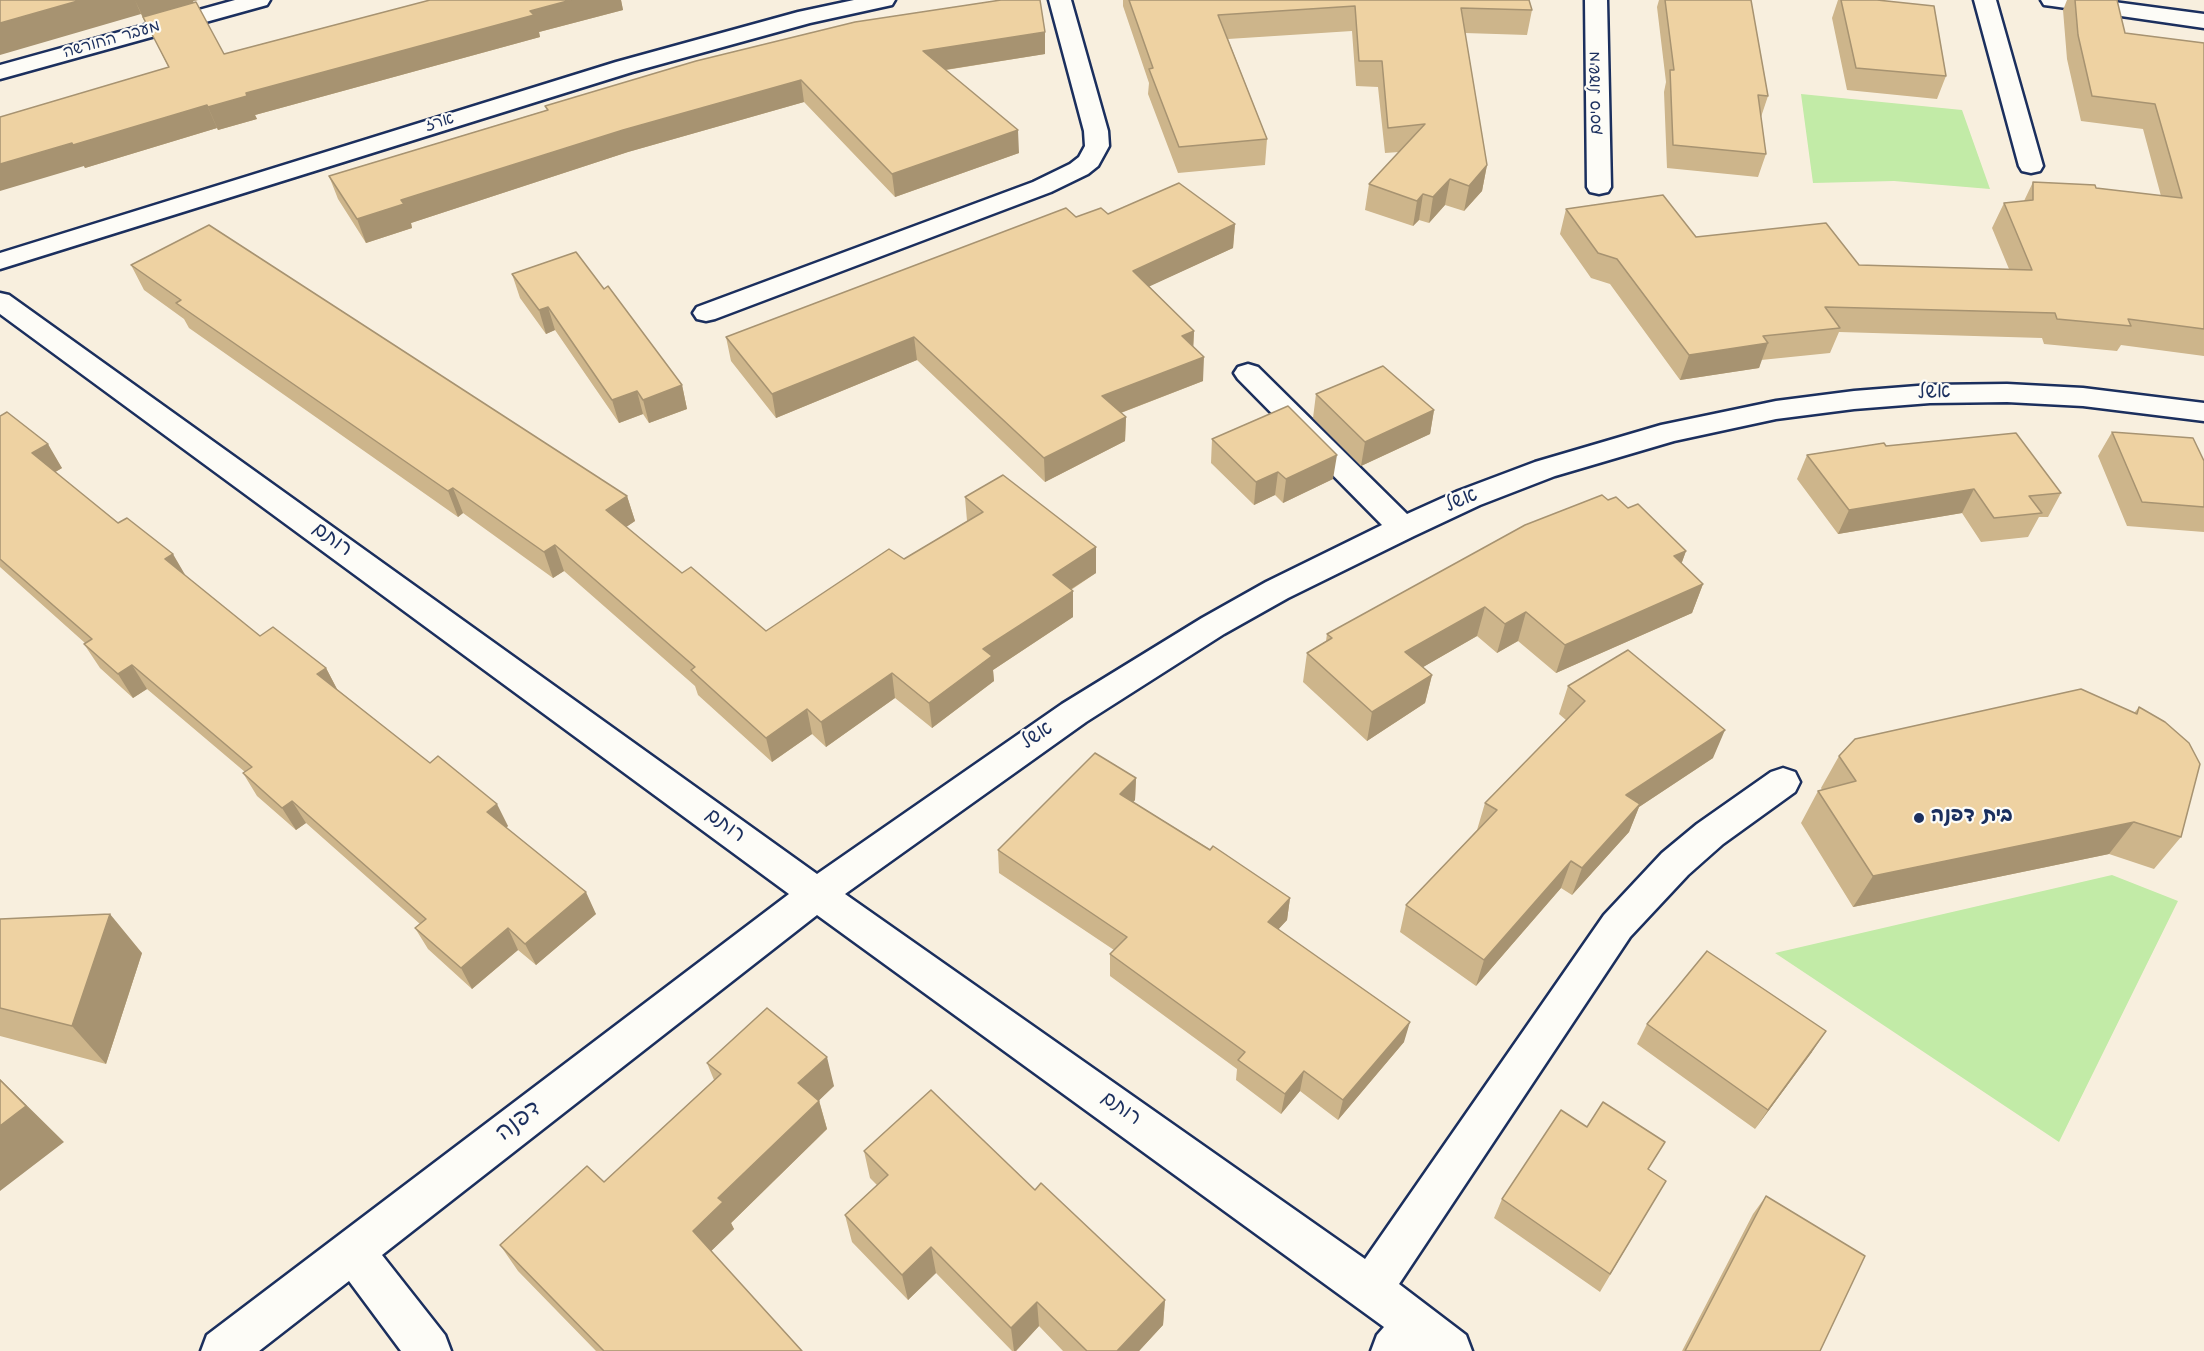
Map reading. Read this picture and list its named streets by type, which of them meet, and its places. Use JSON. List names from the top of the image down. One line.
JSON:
{"streets":{"street":["מעבר החורשה","מישעול סיסם","ארז","אשל","רותם","דפנה"]},"crossings":[["אשל","רותם"],["אשל","דפנה"],["רותם","דפנה"]],"places":["בית דפנה"]}
